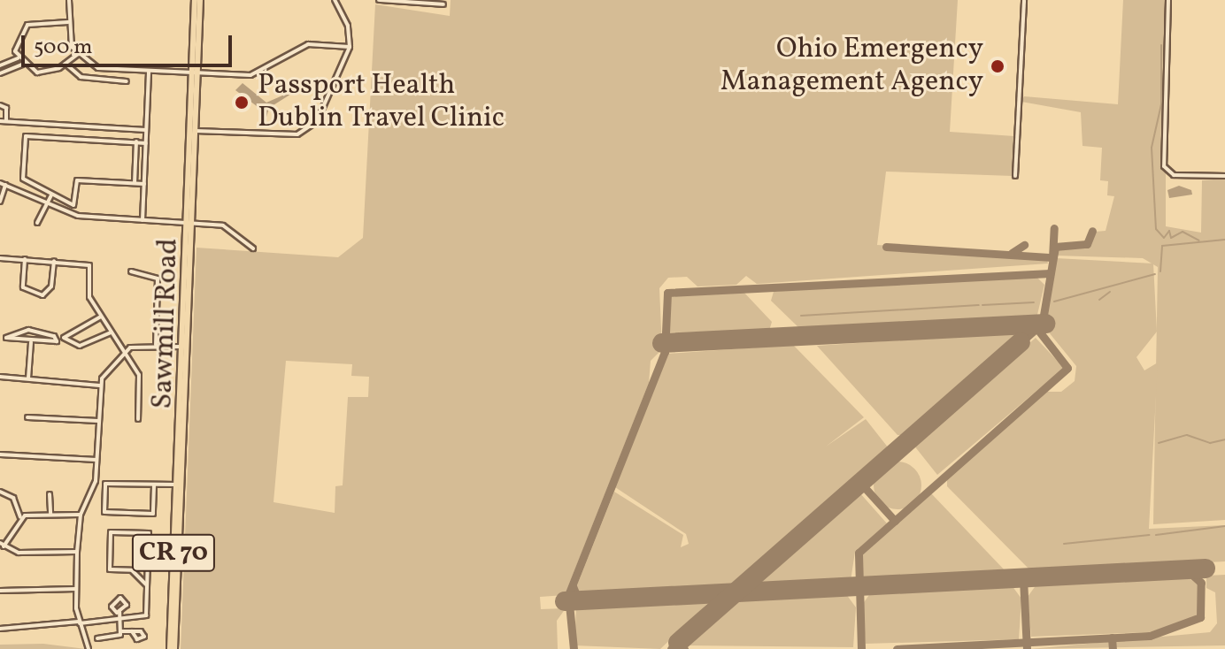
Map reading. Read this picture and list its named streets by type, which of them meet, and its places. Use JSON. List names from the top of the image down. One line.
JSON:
{"streets":{"main road":["Sawmill Road","CR 70"]},"places":["Ohio Emergency Management Agency","Passport Health Dublin Travel Clinic"],"scale_bar":"500 m"}
